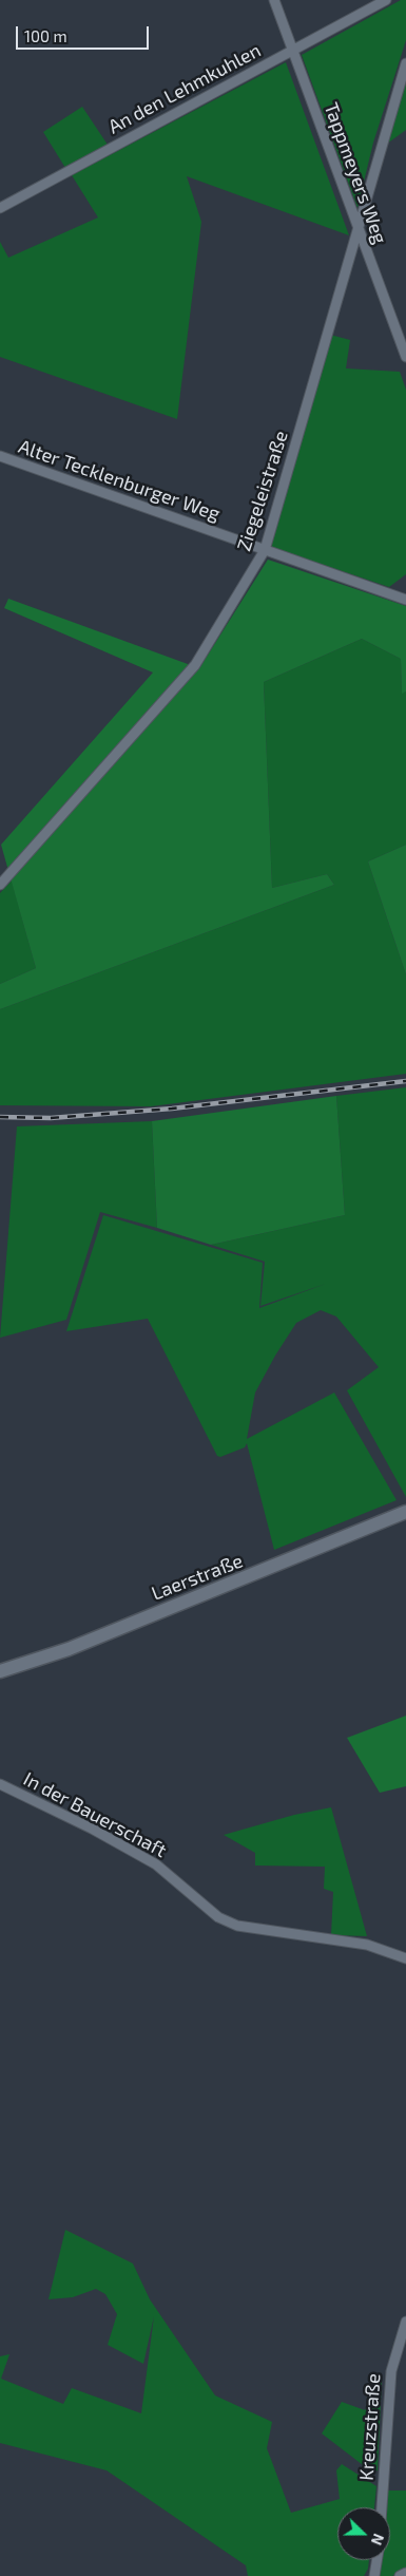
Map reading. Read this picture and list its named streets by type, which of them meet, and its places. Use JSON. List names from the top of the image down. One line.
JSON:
{"streets":{"main road":["Laerstraße"],"street":["An den Lehmkuhlen","Tappmeyers Weg","Alter Tecklenburger Weg","Ziegeleistraße","In der Bauerschaft","Kreuzstraße"]},"crossings":[["An den Lehmkuhlen","Tappmeyers Weg"],["Tappmeyers Weg","Ziegeleistraße"],["Alter Tecklenburger Weg","Ziegeleistraße"]],"scale_bar":"100 m","north":"right"}
